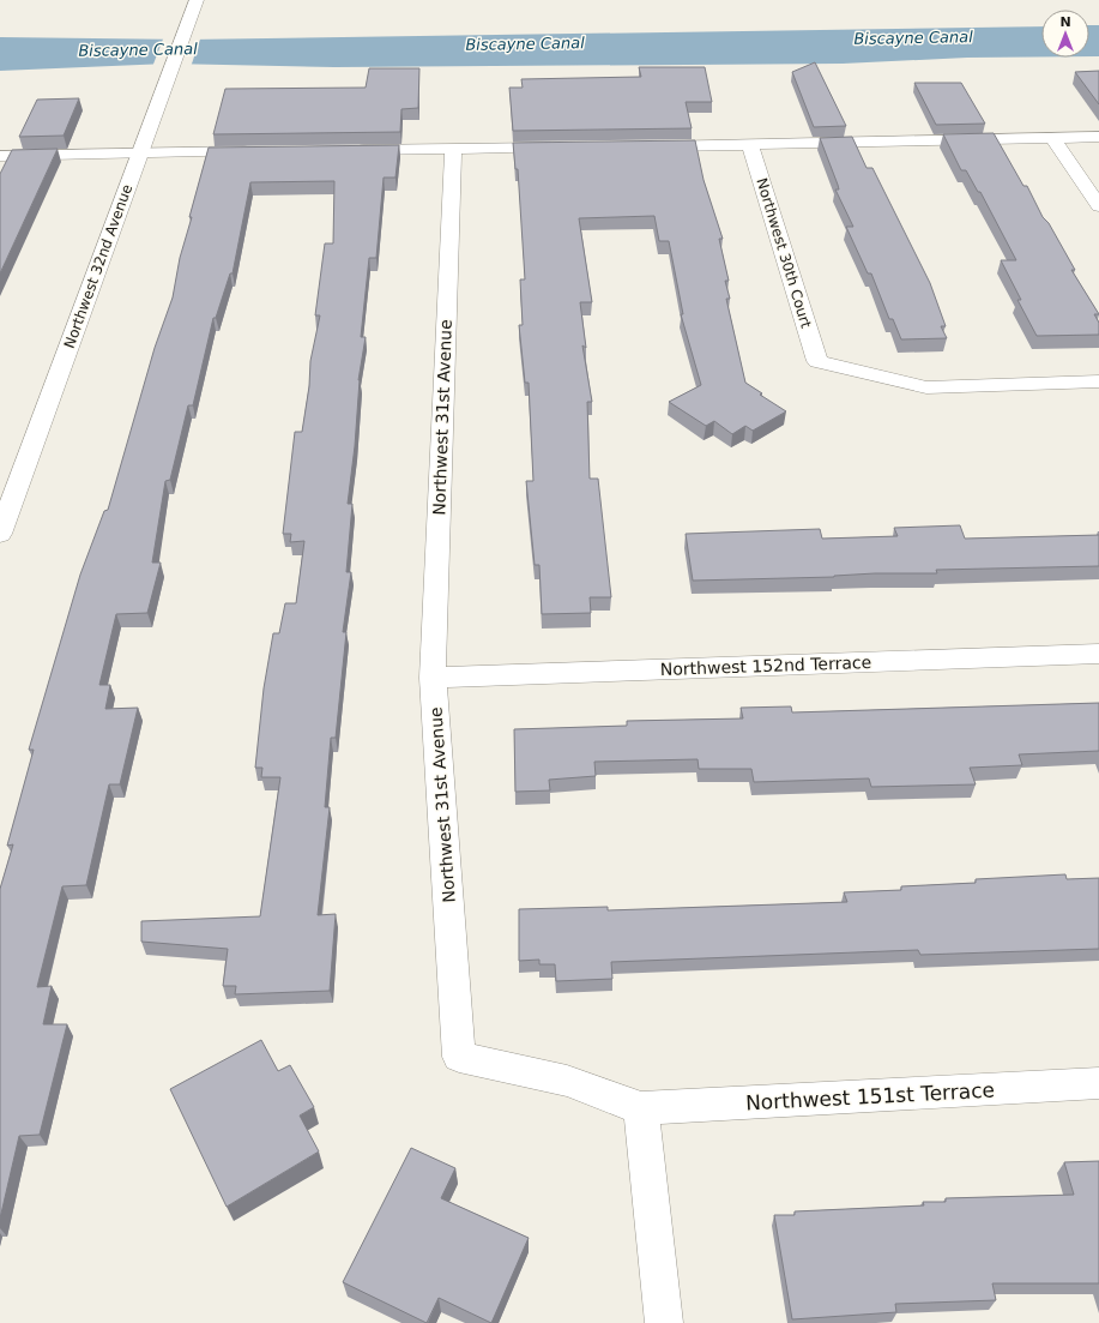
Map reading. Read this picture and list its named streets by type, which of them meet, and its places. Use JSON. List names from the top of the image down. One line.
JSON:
{"streets":{"street":["Northwest 30th Court","Northwest 32nd Avenue","Northwest 31st Avenue","Northwest 152nd Terrace","Northwest 151st Terrace"]},"crossings":[["Northwest 31st Avenue","Northwest 152nd Terrace"],["Northwest 31st Avenue","Northwest 151st Terrace"]],"water":["Biscayne Canal"],"north":"top"}
